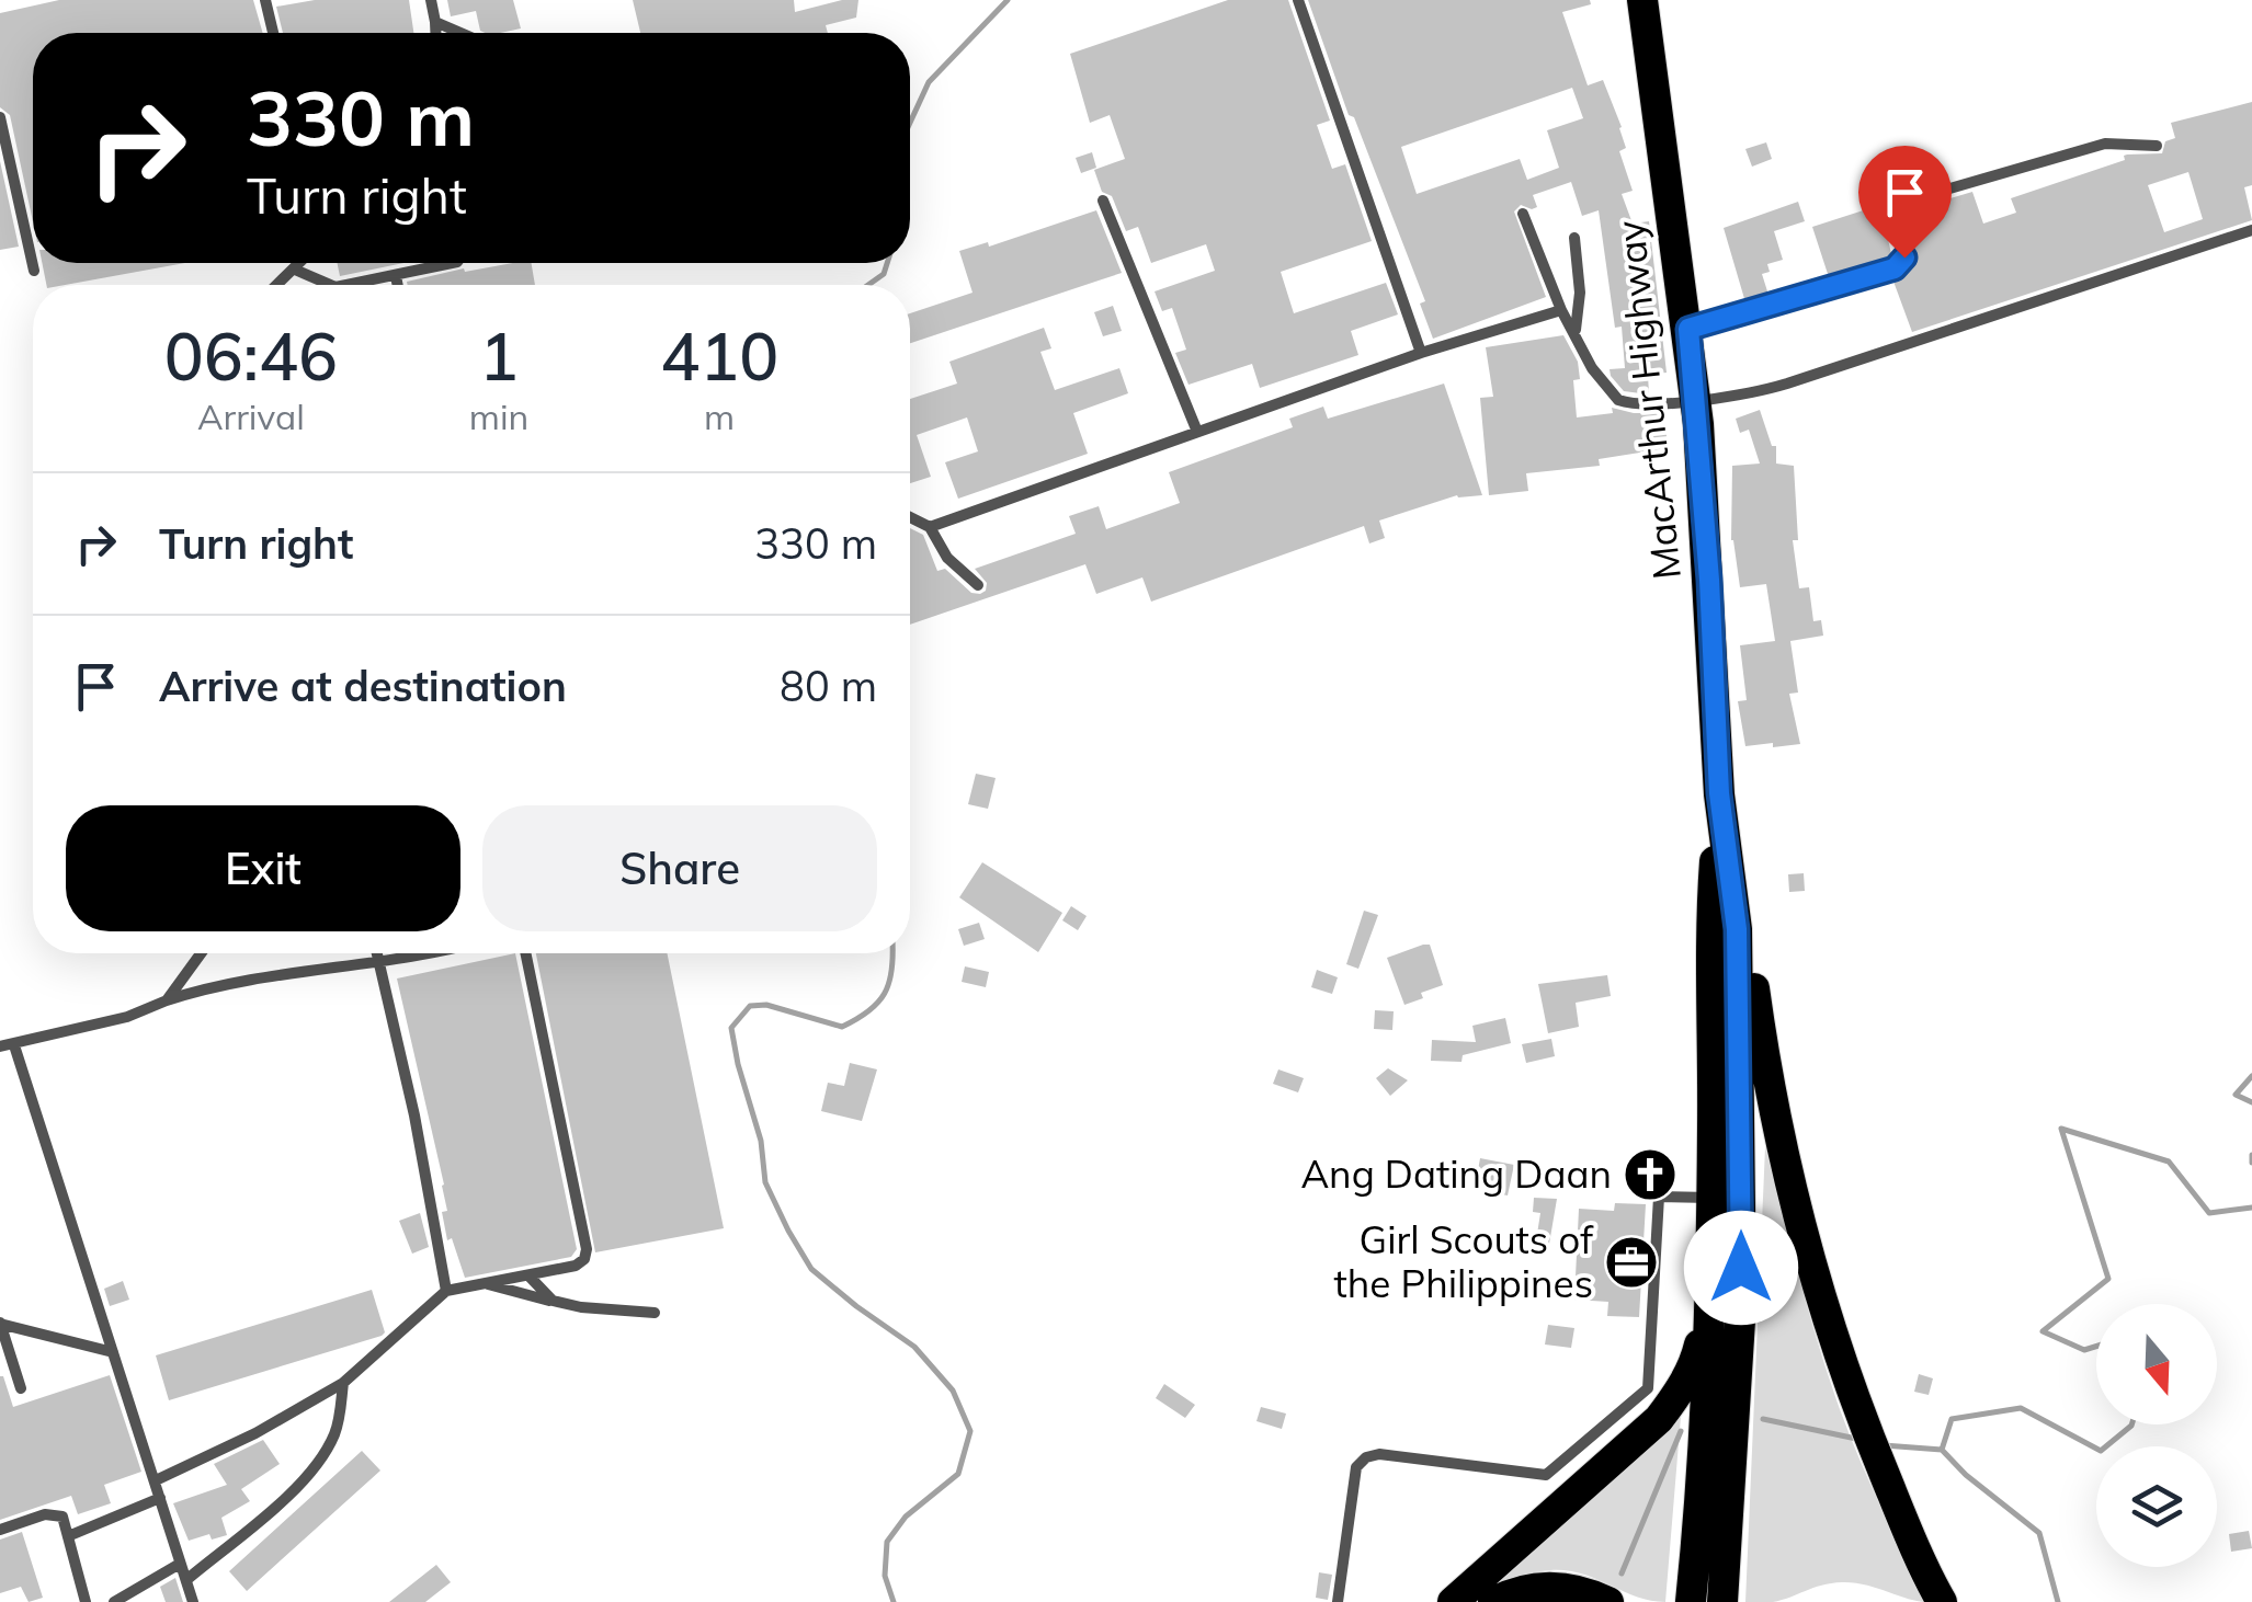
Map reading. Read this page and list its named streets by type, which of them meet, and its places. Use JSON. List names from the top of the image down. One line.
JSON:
{"streets":{"highway":["MacArthur Highway"]},"places":{"church":["Ang Dating Daan"],"office":["Girl Scouts of the Philippines"]},"north":"bottom","page":{"turn":["330 m","Turn right"],"eta":["06:46","Arrival","1","min","410","m"],"list":[{"name":"Turn right","value":"330 m"},{"name":"Arrive at destination","value":"80 m"}],"buttons":["Exit","Share"]}}
